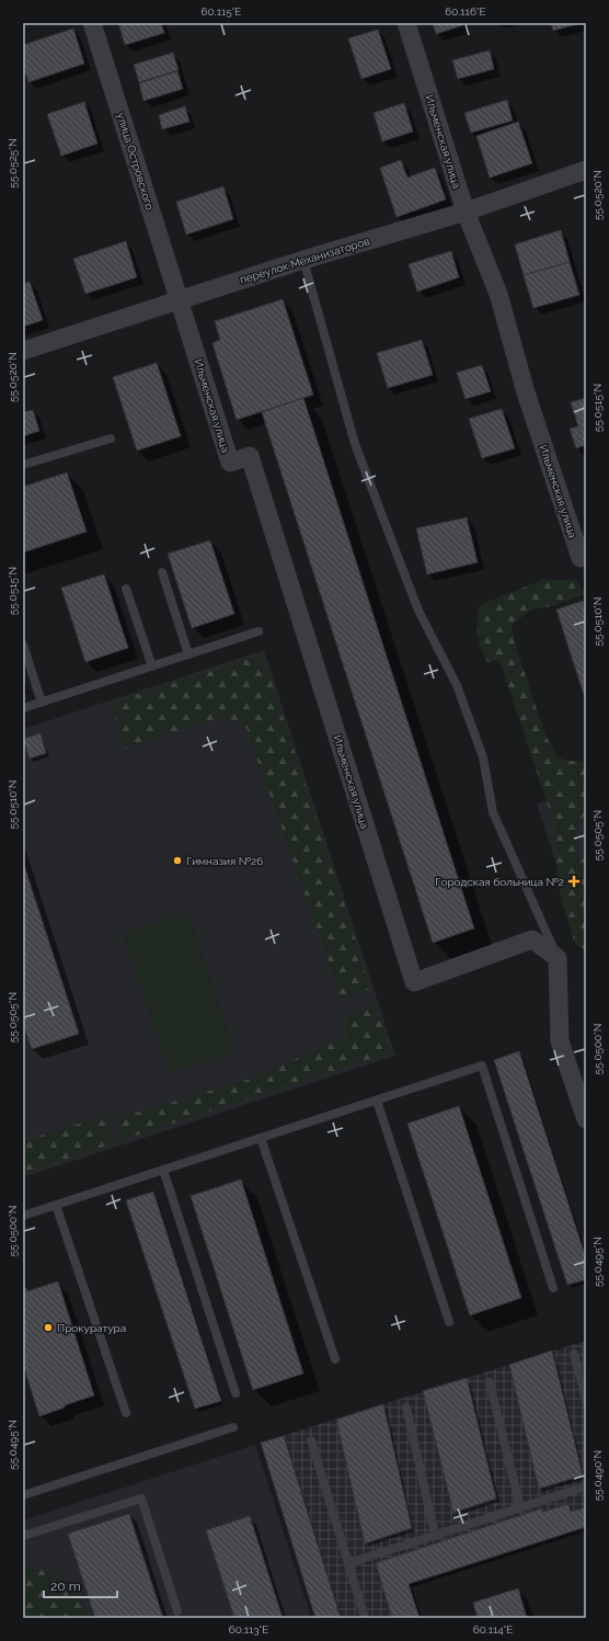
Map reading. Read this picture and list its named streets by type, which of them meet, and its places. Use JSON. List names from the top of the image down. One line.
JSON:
{"streets":{"street":["Ильменская улица","улица Островского","переулок Механизаторов"]},"crossings":[["Ильменская улица","улица Островского"],["Ильменская улица","переулок Механизаторов"],["улица Островского","переулок Механизаторов"]],"places":{"other":["Гимназия №26","Прокуратура"],"health":["Городская больница №2"]},"scale_bar":"20 m","coordinates":["60.115°E","60.116°E","55.0525°N","55.0520°N","55.0515°N","55.0510°N","55.0505°N","55.0500°N","55.0495°N","55.0490°N","60.113°E","60.114°E"]}
